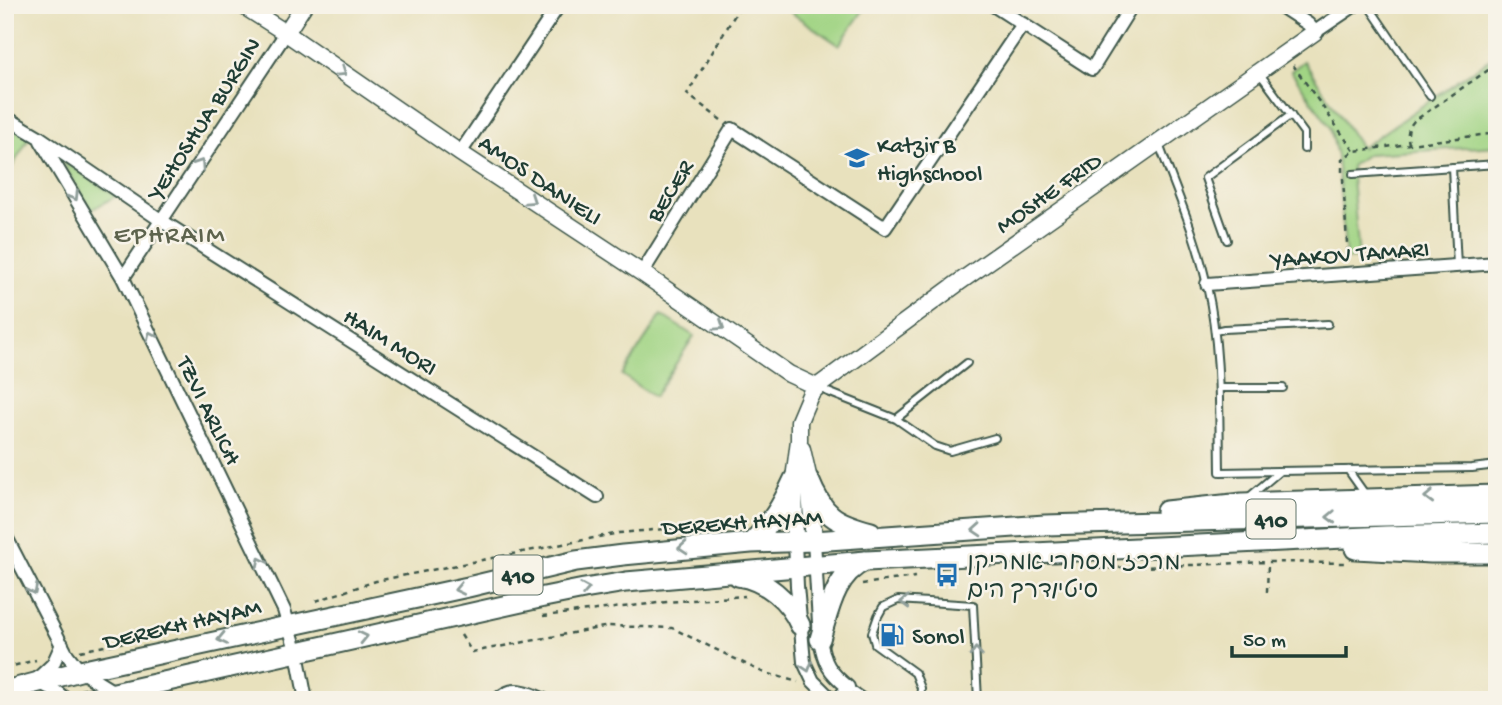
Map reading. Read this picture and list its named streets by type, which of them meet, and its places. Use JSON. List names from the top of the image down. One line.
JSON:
{"streets":{"main road":["410","DEREKH HAYAM"],"street":["YEHOSHUA BURGIN","AMOS DANIELI","BECER","MOSHE FRID","YAAKOV TAMARI","HAIM MORI","TZVI ARLICH"]},"crossings":[["YEHOSHUA BURGIN","AMOS DANIELI"],["YEHOSHUA BURGIN","HAIM MORI"],["AMOS DANIELI","BECER"],["AMOS DANIELI","MOSHE FRID"],["MOSHE FRID","DEREKH HAYAM"],["HAIM MORI","TZVI ARLICH"],["TZVI ARLICH","DEREKH HAYAM"]],"one_way":["YEHOSHUA BURGIN","AMOS DANIELI"],"districts":["EPHRAIM"],"places":{"school or university":["Katzir B Highschool"],"bus stop":["מרכז מסחרי אמריקן סיטי/דרך הים"],"fuel station":["Sonol"]},"scale_bar":"50 m"}
